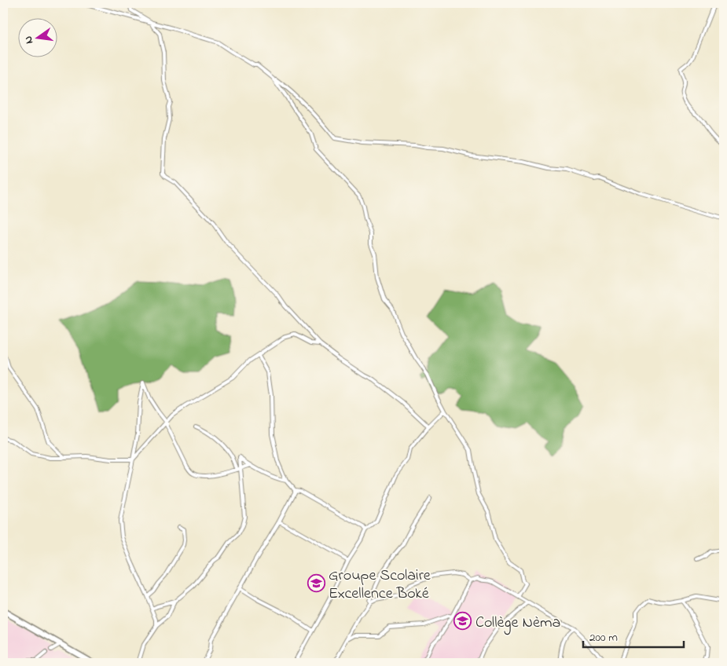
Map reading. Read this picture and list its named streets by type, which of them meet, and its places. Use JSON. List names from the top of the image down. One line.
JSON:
{"places":{"school or university":["Groupe Scolaire Excellence Boké","Collège Nèma"]},"scale_bar":"200 m","north":"left"}
